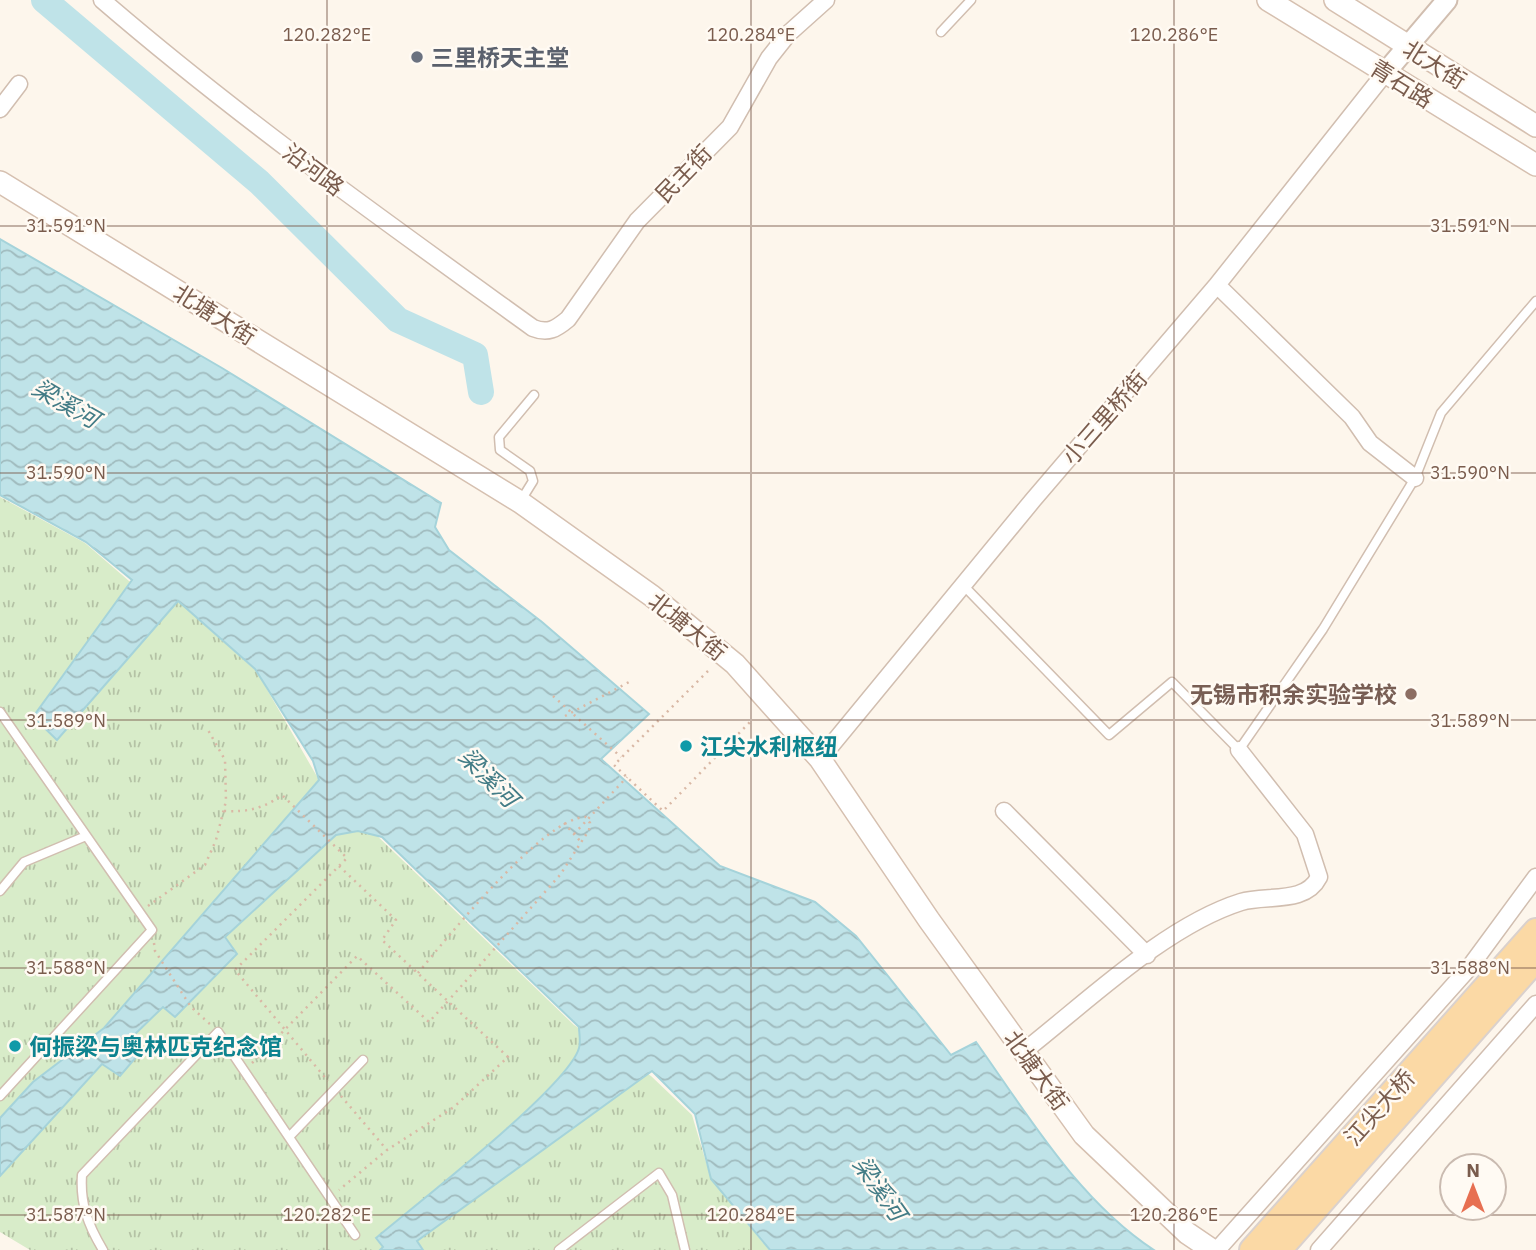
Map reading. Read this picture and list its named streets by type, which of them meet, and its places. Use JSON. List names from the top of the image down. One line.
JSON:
{"streets":{"main road":["北大街","青石路","北塘大街","江尖大桥"],"street":["沿河路","民主街","小三里桥街"]},"crossings":[["青石路","小三里桥街"],["沿河路","民主街"],["北塘大街","小三里桥街"]],"water":["梁溪河"],"places":["三里桥天主堂","无锡市积余实验学校","江尖水利枢纽","何振梁与奥林匹克纪念馆"],"north":"top","coordinates":["120.282°E","120.284°E","120.286°E","31.591°N","31.590°N","31.589°N","31.588°N","31.587°N"]}
